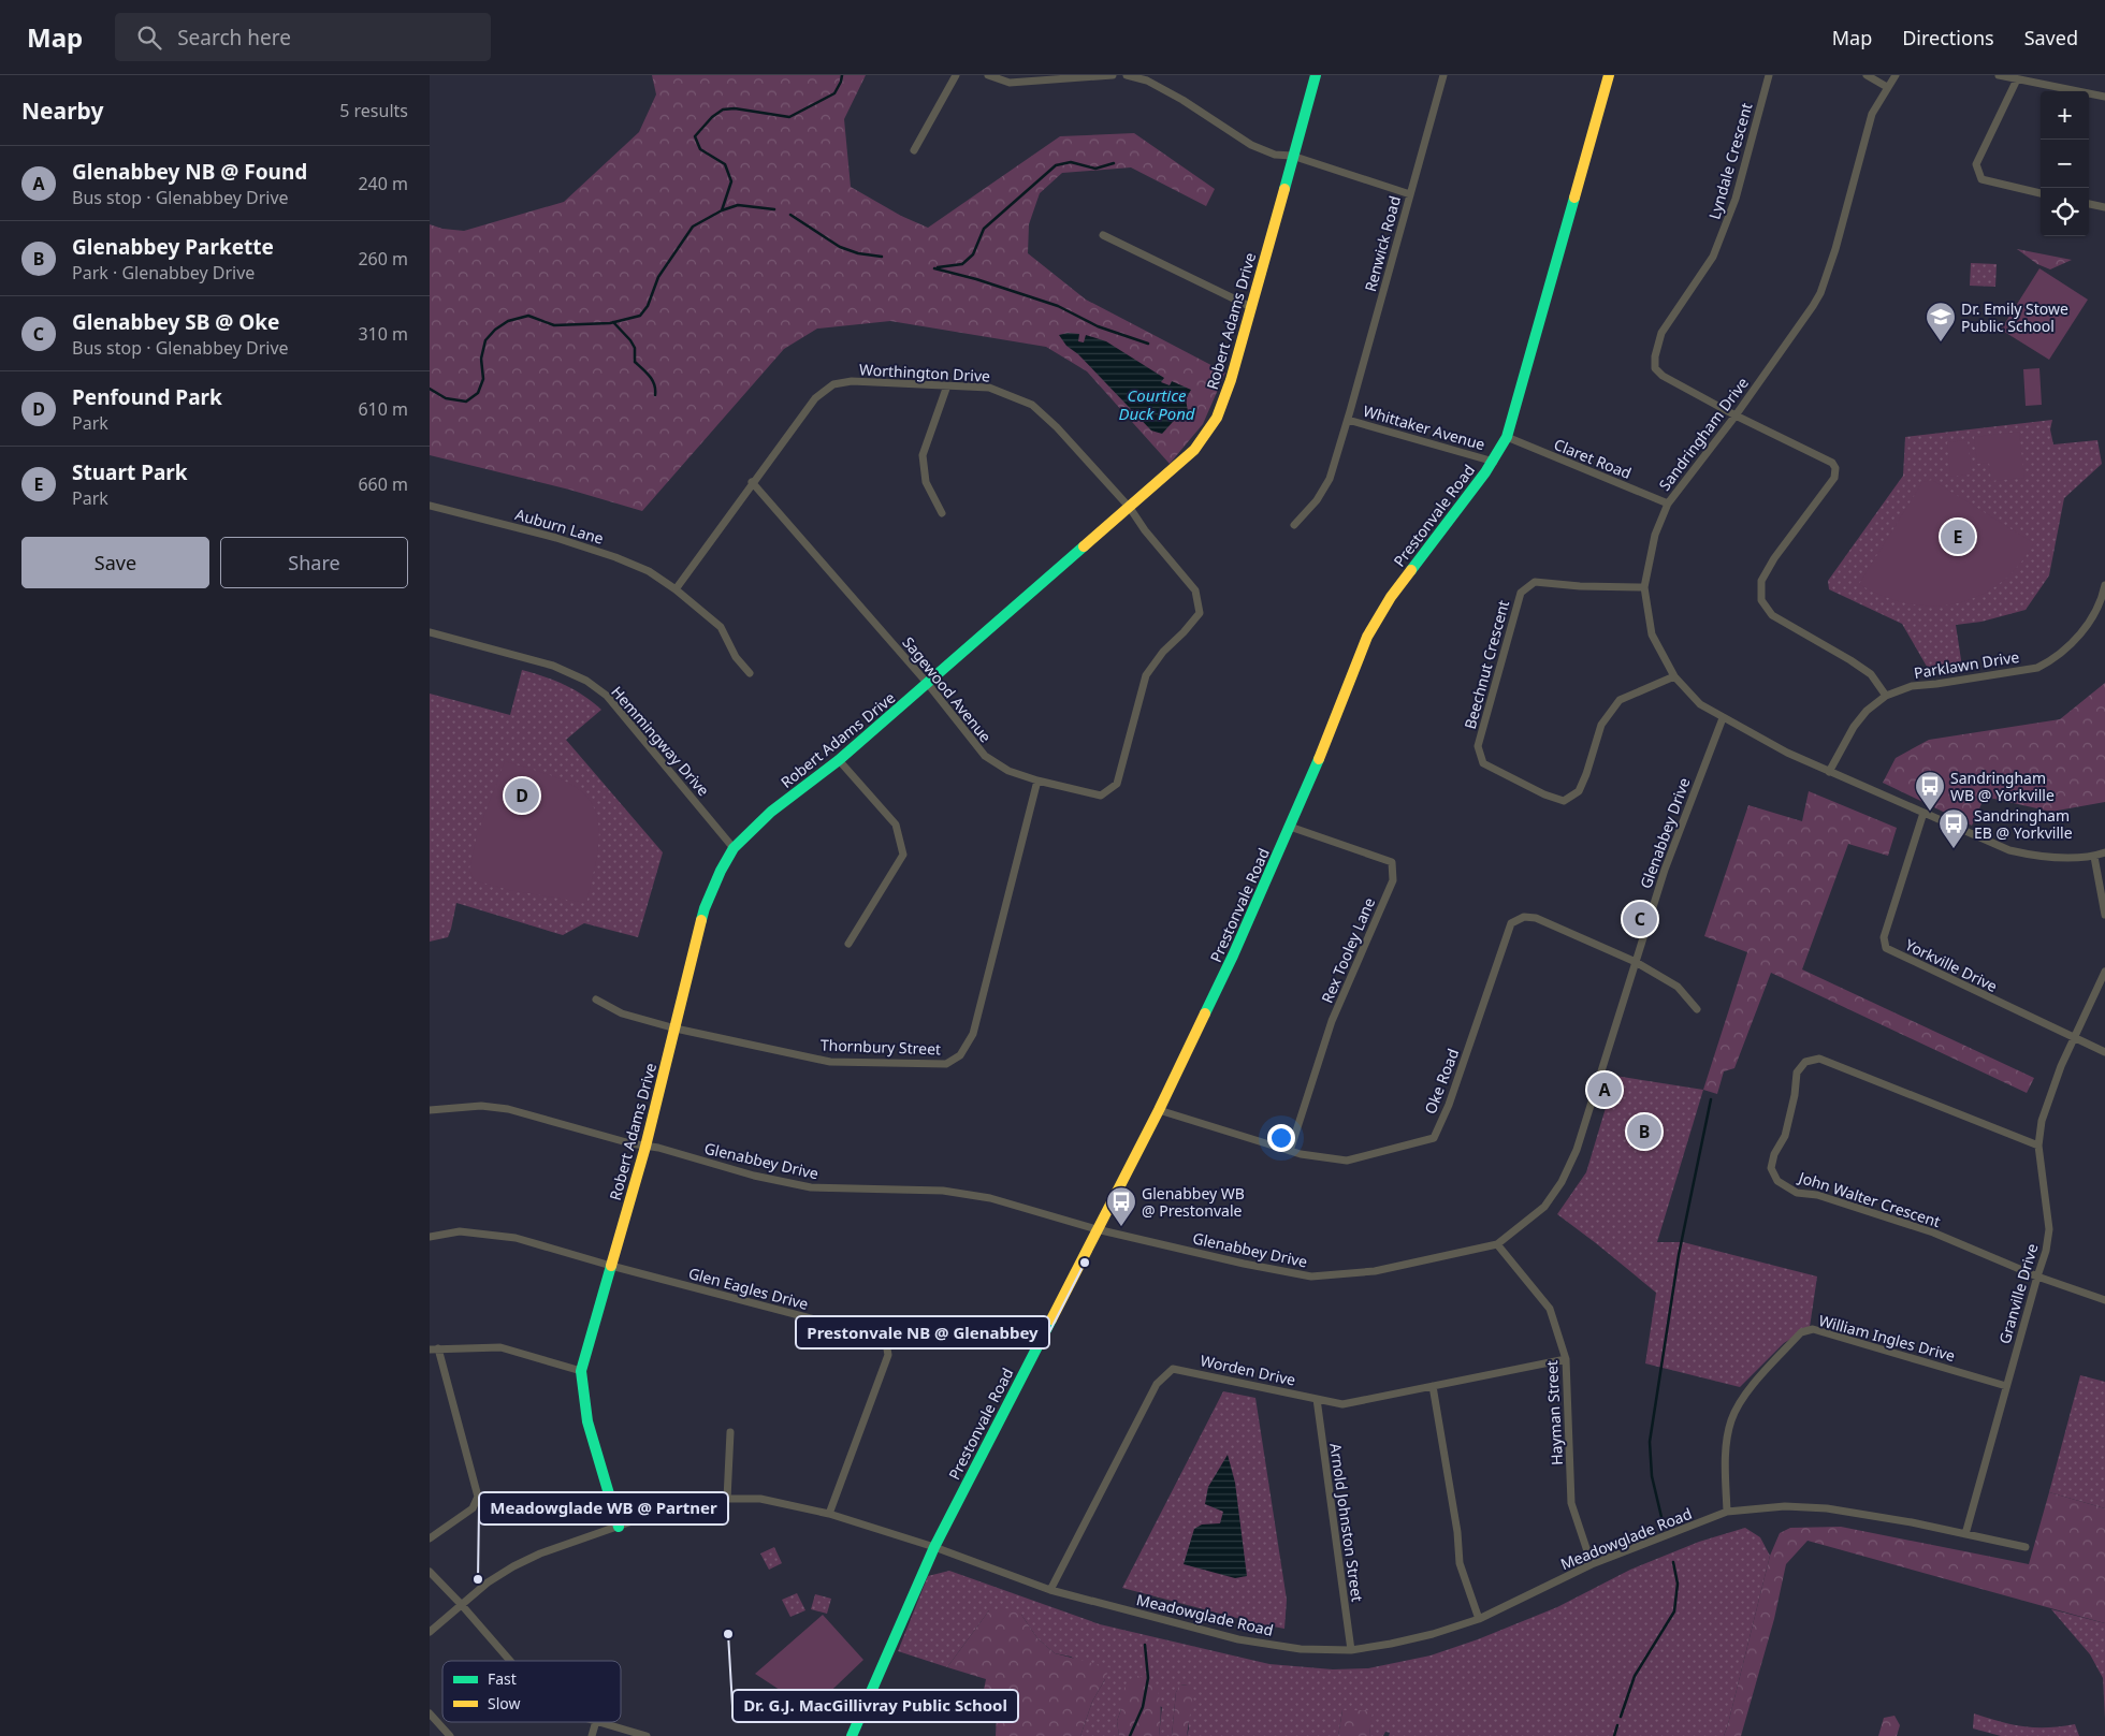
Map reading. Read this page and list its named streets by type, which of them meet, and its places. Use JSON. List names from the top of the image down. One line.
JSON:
{"streets":{"street":["Lyndale Crescent","Renwick Road","Robert Adams Drive","Worthington Drive","Whittaker Avenue","Sandringham Drive","Claret Road","Prestonvale Road","Auburn Lane","Beechnut Crescent","Parklawn Drive","Sagewood Avenue","Hemmingway Drive","Glenabbey Drive","Rex Tooley Lane","Yorkville Drive","Thornbury Street","Oke Road","John Walter Crescent","Glen Eagles Drive","Granville Drive","William Ingles Drive","Worden Drive","Hayman Street","Arnold Johnston Street","Meadowglade Road"]},"crossings":[["Lyndale Crescent","Sandringham Drive"],["Lyndale Crescent","Parklawn Drive"],["Renwick Road","Whittaker Avenue"],["Robert Adams Drive","Worthington Drive"],["Robert Adams Drive","Sagewood Avenue"],["Robert Adams Drive","Hemmingway Drive"],["Robert Adams Drive","Glenabbey Drive"],["Robert Adams Drive","Thornbury Street"],["Robert Adams Drive","Glen Eagles Drive"],["Robert Adams Drive","Meadowglade Road"],["Worthington Drive","Auburn Lane"],["Worthington Drive","Sagewood Avenue"],["Whittaker Avenue","Prestonvale Road"],["Sandringham Drive","Claret Road"],["Sandringham Drive","Beechnut Crescent"],["Sandringham Drive","Parklawn Drive"],["Sandringham Drive","Glenabbey Drive"],["Sandringham Drive","Yorkville Drive"],["Claret Road","Prestonvale Road"],["Prestonvale Road","Glenabbey Drive"],["Prestonvale Road","Rex Tooley Lane"],["Prestonvale Road","Oke Road"],["Prestonvale Road","Meadowglade Road"],["Sagewood Avenue","Thornbury Street"],["Glenabbey Drive","Oke Road"],["Glenabbey Drive","Hayman Street"],["Rex Tooley Lane","Oke Road"],["Yorkville Drive","Granville Drive"],["John Walter Crescent","Granville Drive"],["Glen Eagles Drive","Meadowglade Road"],["Granville Drive","William Ingles Drive"],["Granville Drive","Meadowglade Road"],["William Ingles Drive","Meadowglade Road"],["Worden Drive","Hayman Street"],["Worden Drive","Arnold Johnston Street"],["Worden Drive","Meadowglade Road"],["Hayman Street","Meadowglade Road"],["Arnold Johnston Street","Meadowglade Road"]],"water":["Courtice Duck Pond"],"places":{"school or university":["Dr. Emily Stowe Public School"],"bus stop":["Sandringham WB @ Yorkville","Sandringham EB @ Yorkville","Glenabbey WB @ Prestonvale"],"other":["Prestonvale NB @ Glenabbey","Meadowglade WB @ Partner","Dr. G.J. MacGillivray Public School"]},"legend":["Fast","Slow"],"page":{"header":"Map","search":"Search here","nav":["Map","Directions","Saved"],"heading":["Nearby","5 results"],"map_buttons":["+","−"],"list":[{"mark":"A","name":"Glenabbey NB @ Found","note":"Bus stop · Glenabbey Drive","value":"240 m"},{"mark":"B","name":"Glenabbey Parkette","note":"Park · Glenabbey Drive","value":"260 m"},{"mark":"C","name":"Glenabbey SB @ Oke","note":"Bus stop · Glenabbey Drive","value":"310 m"},{"mark":"D","name":"Penfound Park","note":"Park","value":"610 m"},{"mark":"E","name":"Stuart Park","note":"Park","value":"660 m"}],"pins":["E","D","C","A","B"],"buttons":["Save","Share"]}}
